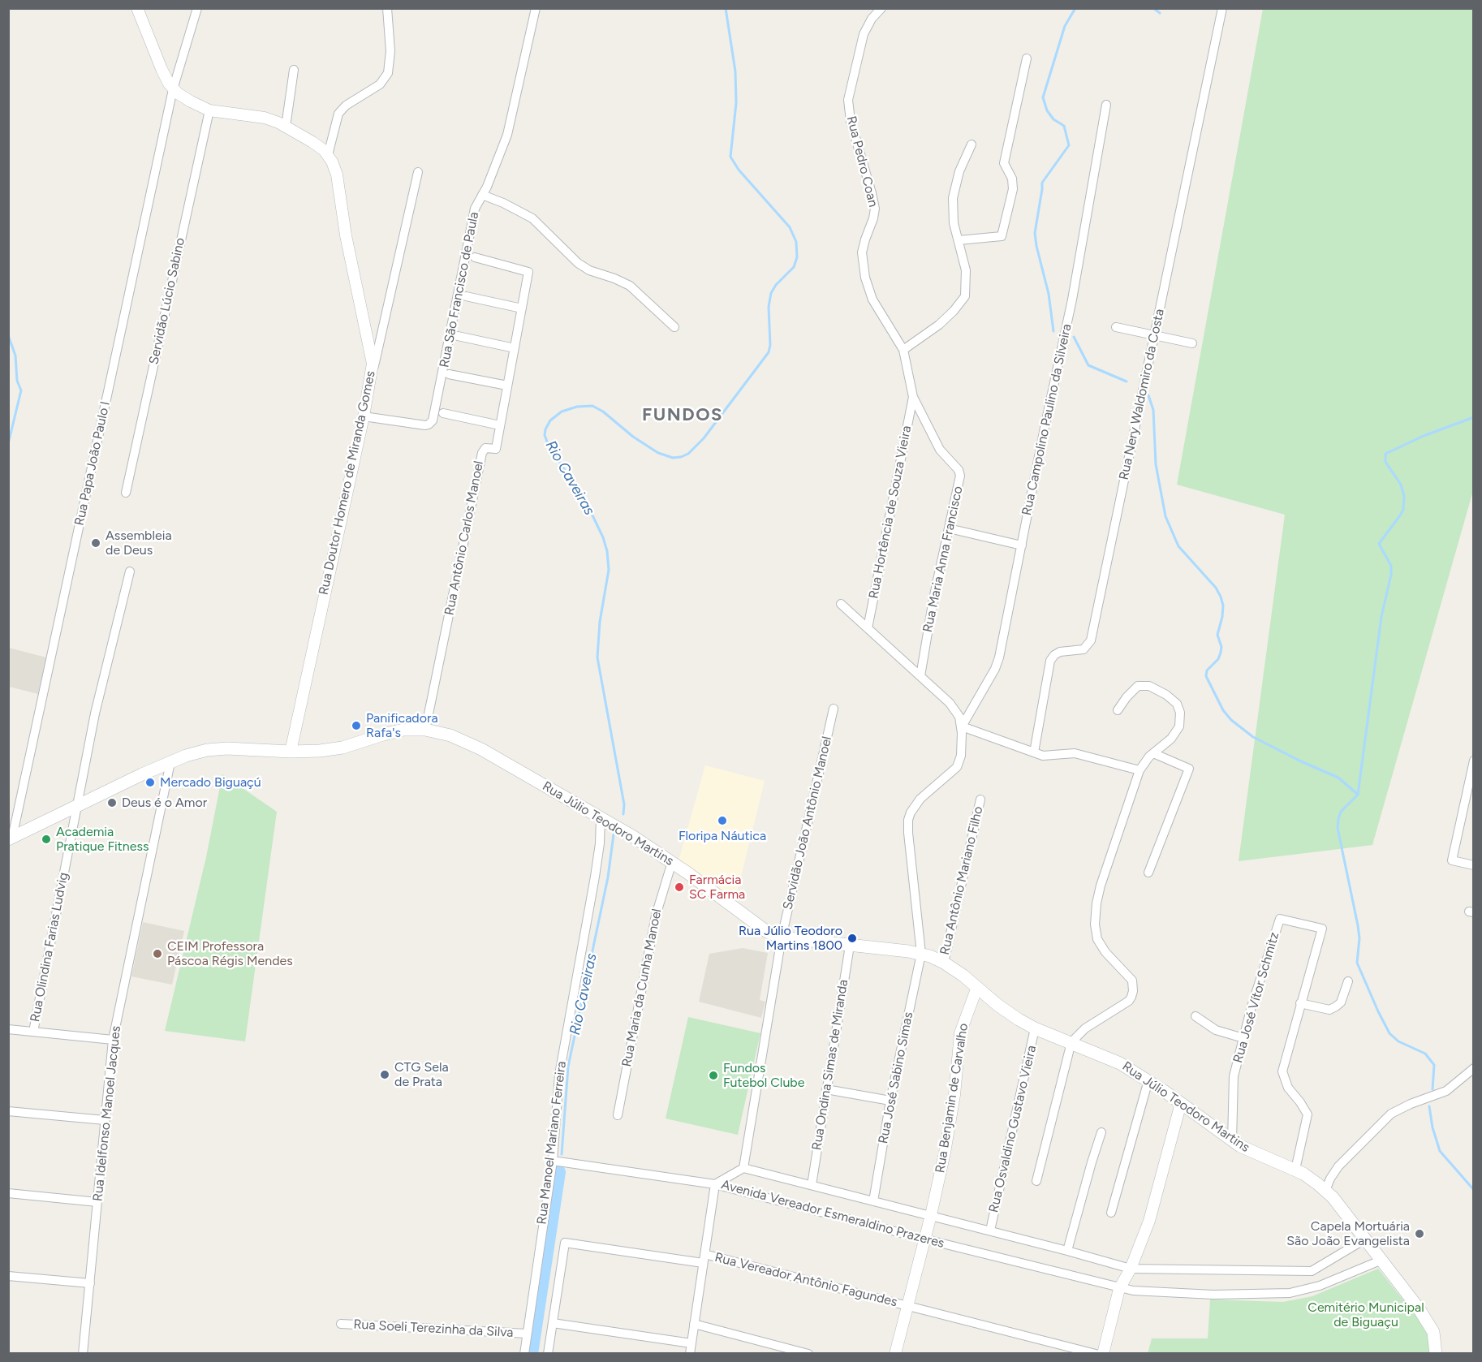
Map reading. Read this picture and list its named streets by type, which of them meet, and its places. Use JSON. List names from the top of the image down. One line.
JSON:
{"streets":{"main road":["Rua Júlio Teodoro Martins"],"street":["Rua Pedro Coan","Rua São Francisco de Paula","Servidão Lúcio Sabino","Rua Nery Waldomiro da Costa","Rua Campolino Paulino da Silveira","Rua Papa João Paulo I","Rua Doutor Homero de Miranda Gomes","Rua Hortência de Souza Vieira","Rua Antônio Carlos Manoel","Rua Maria Anna Francisco","Servidão João Antônio Manoel","Rua Antônio Mariano Filho","Rua Olindina Farias Ludvig","Rua Maria da Cunha Manoel","Rua José Vítor Schmitz","Rua Ondina Simas de Miranda","Rua José Sabino Simas","Rua Benjamin de Carvalho","Rua Idelfonso Manoel Jacques","Rua Osvaldino Gustavo Vieira","Rua Manoel Mariano Ferreira","Avenida Vereador Esmeraldino Prazeres","Rua Vereador Antônio Fagundes","Rua Soeli Terezinha da Silva"]},"crossings":[["Rua Pedro Coan","Rua Hortência de Souza Vieira"],["Rua Pedro Coan","Rua Maria Anna Francisco"],["Rua São Francisco de Paula","Rua Doutor Homero de Miranda Gomes"],["Servidão Lúcio Sabino","Rua Doutor Homero de Miranda Gomes"],["Rua Campolino Paulino da Silveira","Rua José Sabino Simas"],["Rua Papa João Paulo I","Rua Doutor Homero de Miranda Gomes"],["Rua Papa João Paulo I","Rua Júlio Teodoro Martins"],["Rua Doutor Homero de Miranda Gomes","Rua Júlio Teodoro Martins"],["Rua Hortência de Souza Vieira","Rua Maria Anna Francisco"],["Rua Antônio Carlos Manoel","Rua Júlio Teodoro Martins"],["Servidão João Antônio Manoel","Rua Júlio Teodoro Martins"],["Servidão João Antônio Manoel","Avenida Vereador Esmeraldino Prazeres"],["Rua Júlio Teodoro Martins","Rua Antônio Mariano Filho"],["Rua Júlio Teodoro Martins","Rua Olindina Farias Ludvig"],["Rua Júlio Teodoro Martins","Rua Maria da Cunha Manoel"],["Rua Júlio Teodoro Martins","Rua José Vítor Schmitz"],["Rua Júlio Teodoro Martins","Rua Ondina Simas de Miranda"],["Rua Júlio Teodoro Martins","Rua José Sabino Simas"],["Rua Júlio Teodoro Martins","Rua Benjamin de Carvalho"],["Rua Júlio Teodoro Martins","Rua Idelfonso Manoel Jacques"],["Rua Júlio Teodoro Martins","Rua Osvaldino Gustavo Vieira"],["Rua Júlio Teodoro Martins","Rua Manoel Mariano Ferreira"],["Rua Júlio Teodoro Martins","Avenida Vereador Esmeraldino Prazeres"],["Rua Ondina Simas de Miranda","Avenida Vereador Esmeraldino Prazeres"],["Rua José Sabino Simas","Avenida Vereador Esmeraldino Prazeres"],["Rua Benjamin de Carvalho","Avenida Vereador Esmeraldino Prazeres"],["Rua Benjamin de Carvalho","Rua Vereador Antônio Fagundes"],["Rua Osvaldino Gustavo Vieira","Avenida Vereador Esmeraldino Prazeres"],["Rua Manoel Mariano Ferreira","Rua Soeli Terezinha da Silva"]],"districts":["FUNDOS"],"water":["Rio Caveiras"],"parks":["Cemitério Municipal de Biguaçu"],"places":["Assembleia de Deus","Panificadora Rafa's","Mercado Biguaçú","Deus é o Amor","Floripa Náutica","Academia Pratique Fitness","Farmácia SC Farma","Rua Júlio Teodoro Martins 1800","CEIM Professora Páscoa Régis Mendes","CTG Sela de Prata","Fundos Futebol Clube","Capela Mortuária São João Evangelista"]}
